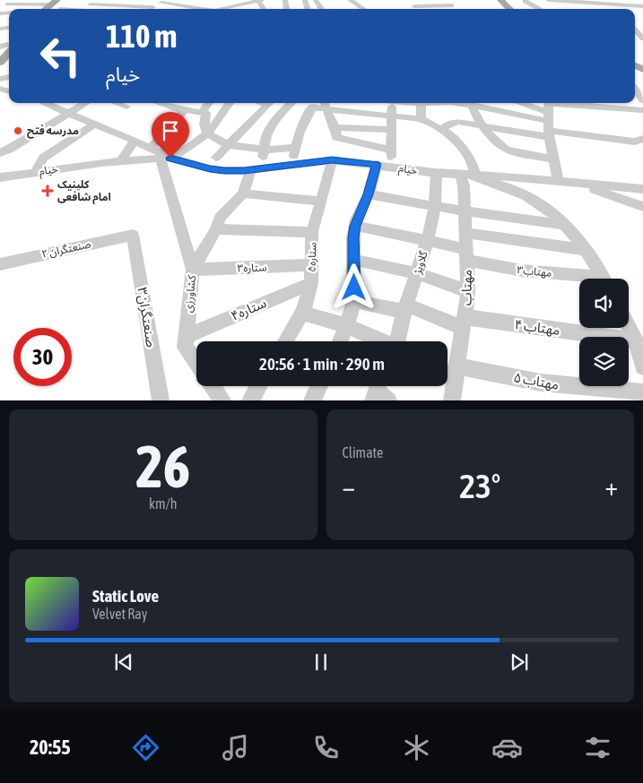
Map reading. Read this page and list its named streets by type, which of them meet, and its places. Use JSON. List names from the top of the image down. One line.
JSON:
{"streets":{"street":["خیام","۲ صنعتگران","ستاره۵","گلاویژ","ستاره۳","مهتاب۳","مهتاب","کشاورزی","ستاره۴","صنعتگران۳","مهتاب ۴","مهتاب ۵"]},"crossings":[["خیام","ستاره۵"],["خیام","گلاویژ"],["خیام","مهتاب"],["خیام","کشاورزی"],["۲ صنعتگران","صنعتگران۳"],["ستاره۵","ستاره۳"],["ستاره۵","ستاره۴"],["گلاویژ","مهتاب۳"],["گلاویژ","مهتاب ۴"],["ستاره۳","کشاورزی"],["مهتاب۳","مهتاب"],["مهتاب","مهتاب ۴"],["مهتاب","مهتاب ۵"],["کشاورزی","ستاره۴"]],"places":{"other":["مدرسه فتح"],"health":["کلینیک امام شافعی"]},"page":{"turn":["110 m","خیام"],"limit":"30","trip":"20:56 · 1 min · 290 m","tile":[["26","km/h"],"Climate"],"heat":["−","23°","+"],"song":["Static Love","Velvet Ray"],"tabs":"20:55"}}
